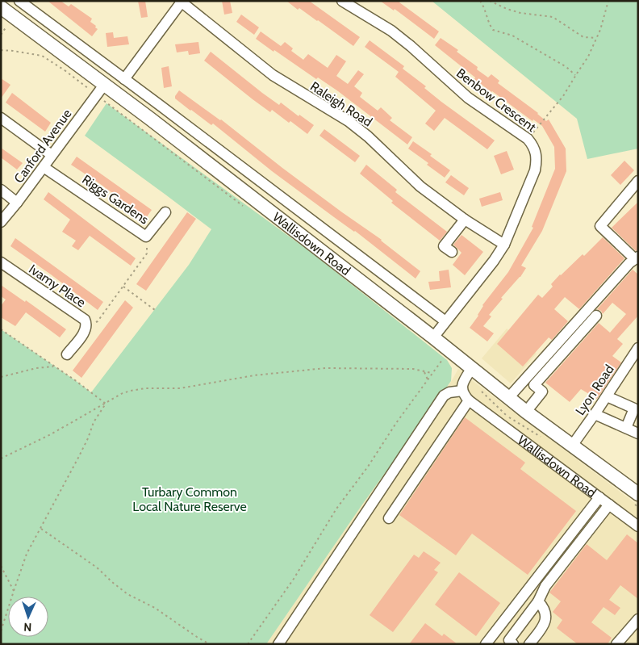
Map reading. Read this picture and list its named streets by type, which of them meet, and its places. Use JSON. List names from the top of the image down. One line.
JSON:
{"streets":{"main road":["Wallisdown Road"],"street":["Benbow Crescent","Raleigh Road","Canford Avenue","Riggs Gardens","Ivamy Place","Lyon Road"]},"crossings":[["Benbow Crescent","Raleigh Road"],["Benbow Crescent","Wallisdown Road"],["Canford Avenue","Riggs Gardens"],["Canford Avenue","Wallisdown Road"],["Wallisdown Road","Lyon Road"]],"parks":["Turbary Common Local Nature Reserve"],"north":"bottom"}
